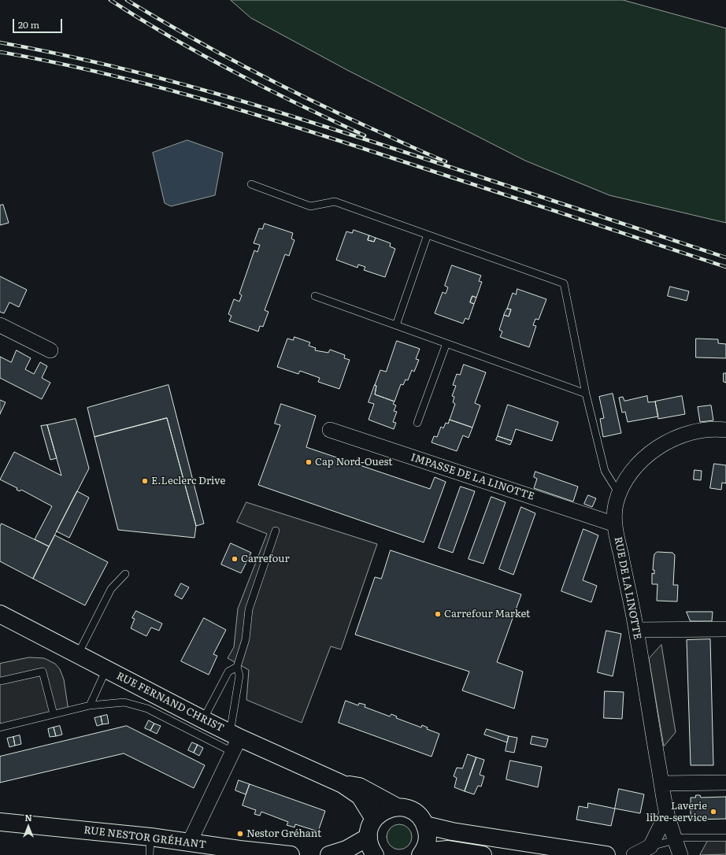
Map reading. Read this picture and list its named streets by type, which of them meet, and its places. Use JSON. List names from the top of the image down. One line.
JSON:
{"streets":{"main road":["RUE FERNAND CHRIST","RUE NESTOR GRÉHANT"],"street":["IMPASSE DE LA LINOTTE","RUE DE LA LINOTTE"]},"crossings":[["IMPASSE DE LA LINOTTE","RUE DE LA LINOTTE"]],"places":["Cap Nord-Ouest","E.Leclerc Drive","Carrefour","Carrefour Market","Laverie libre-service","Nestor Gréhant"],"scale_bar":"20 m","north":"top"}
